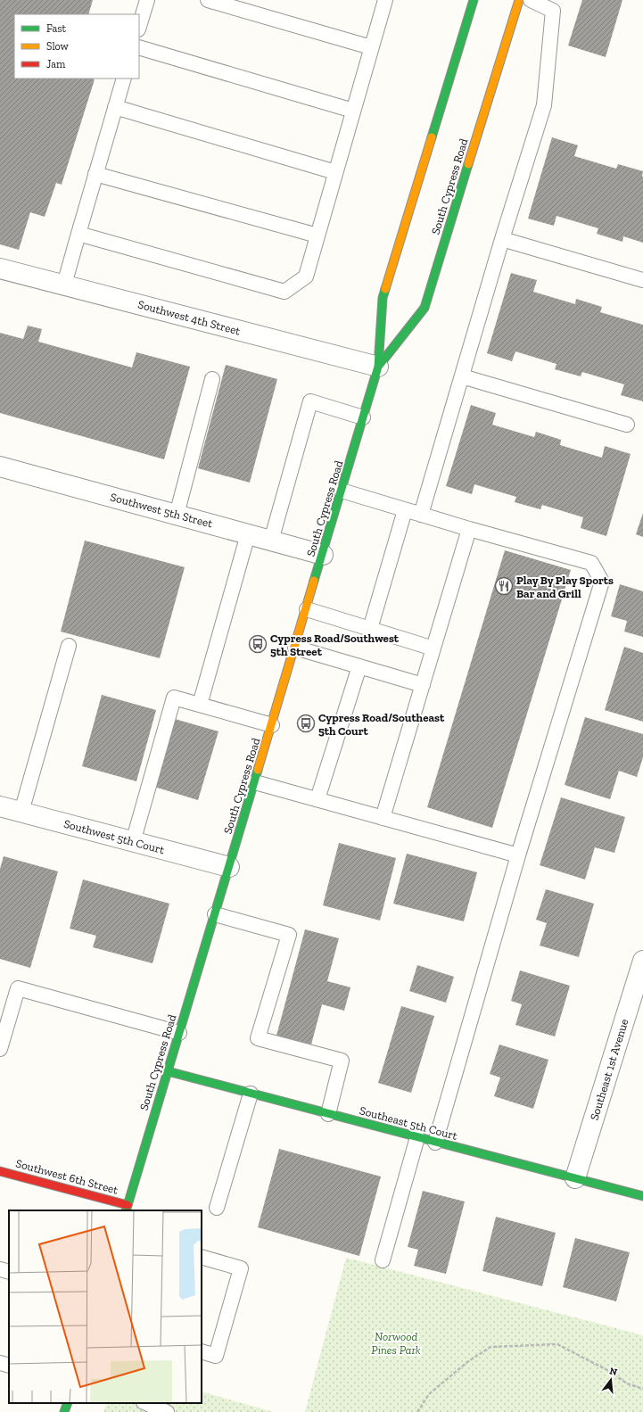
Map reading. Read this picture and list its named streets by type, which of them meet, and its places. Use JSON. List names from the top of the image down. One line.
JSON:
{"streets":{"street":["South Cypress Road","Southwest 4th Street","Southwest 5th Street","Southwest 5th Court","Southeast 1st Avenue","Southeast 5th Court","Southwest 6th Street"]},"crossings":[["South Cypress Road","Southwest 4th Street"],["South Cypress Road","Southwest 5th Street"],["South Cypress Road","Southwest 5th Court"],["South Cypress Road","Southeast 5th Court"],["South Cypress Road","Southwest 6th Street"],["Southeast 1st Avenue","Southeast 5th Court"]],"parks":["Norwood Pines Park"],"places":{"restaurant":["Play By Play Sports Bar and Grill"],"bus stop":["Cypress Road/Southwest 5th Street","Cypress Road/Southeast 5th Court"]},"legend":["Fast","Slow","Jam"],"north":"top"}
